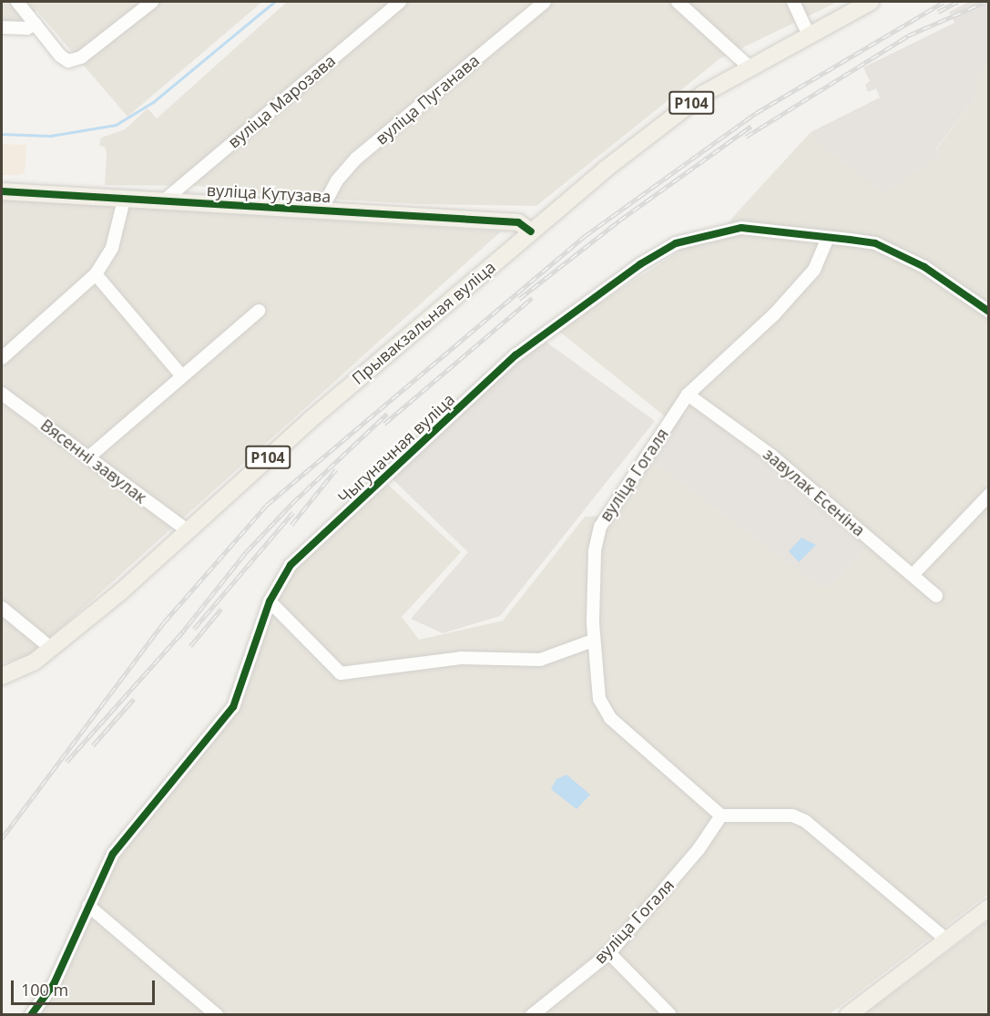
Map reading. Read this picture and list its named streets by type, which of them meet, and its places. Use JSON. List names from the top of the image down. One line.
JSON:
{"streets":{"main road":["Р104","вуліца Кутузава","Прывакзальная вуліца"],"street":["вуліца Пуганава","вуліца Марозава","Чыгуначная вуліца","Вясенні завулак","вуліца Гогаля","завулак Есеніна"]},"crossings":[["вуліца Пуганава","вуліца Кутузава"],["вуліца Марозава","вуліца Кутузава"],["вуліца Кутузава","Прывакзальная вуліца"],["Прывакзальная вуліца","Вясенні завулак"],["Чыгуначная вуліца","вуліца Гогаля"],["вуліца Гогаля","завулак Есеніна"]],"scale_bar":"100 m"}
